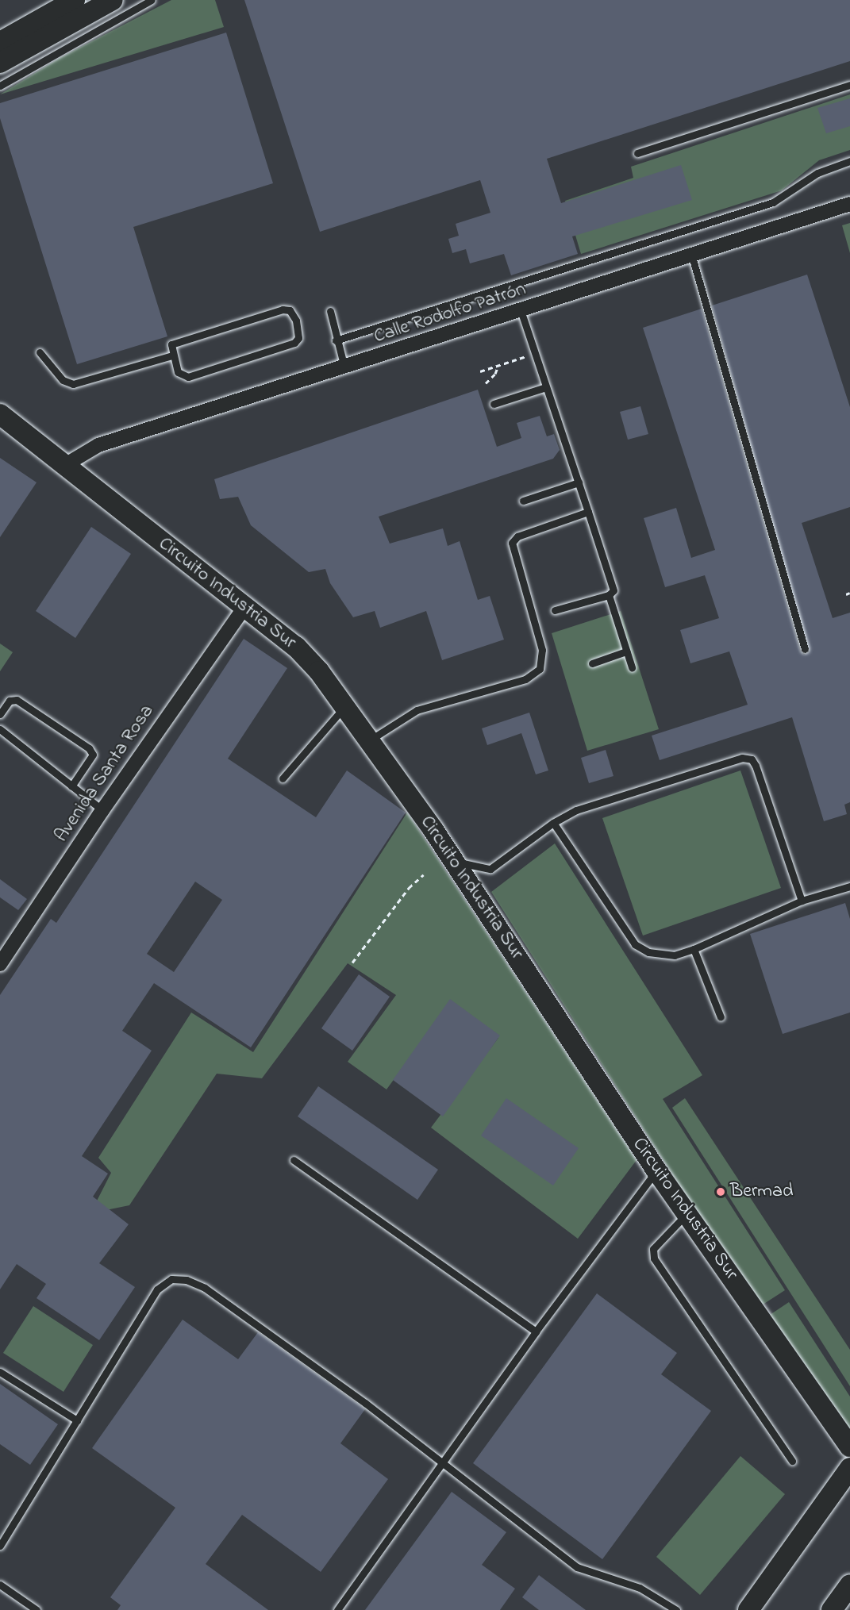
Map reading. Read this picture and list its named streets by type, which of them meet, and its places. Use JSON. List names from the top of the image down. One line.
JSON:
{"streets":{"main road":["Circuito Industria Sur"],"street":["Calle Rodolfo Patrón","Avenida Santa Rosa"]},"crossings":[["Calle Rodolfo Patrón","Circuito Industria Sur"],["Circuito Industria Sur","Avenida Santa Rosa"]],"places":["Bermad"]}
